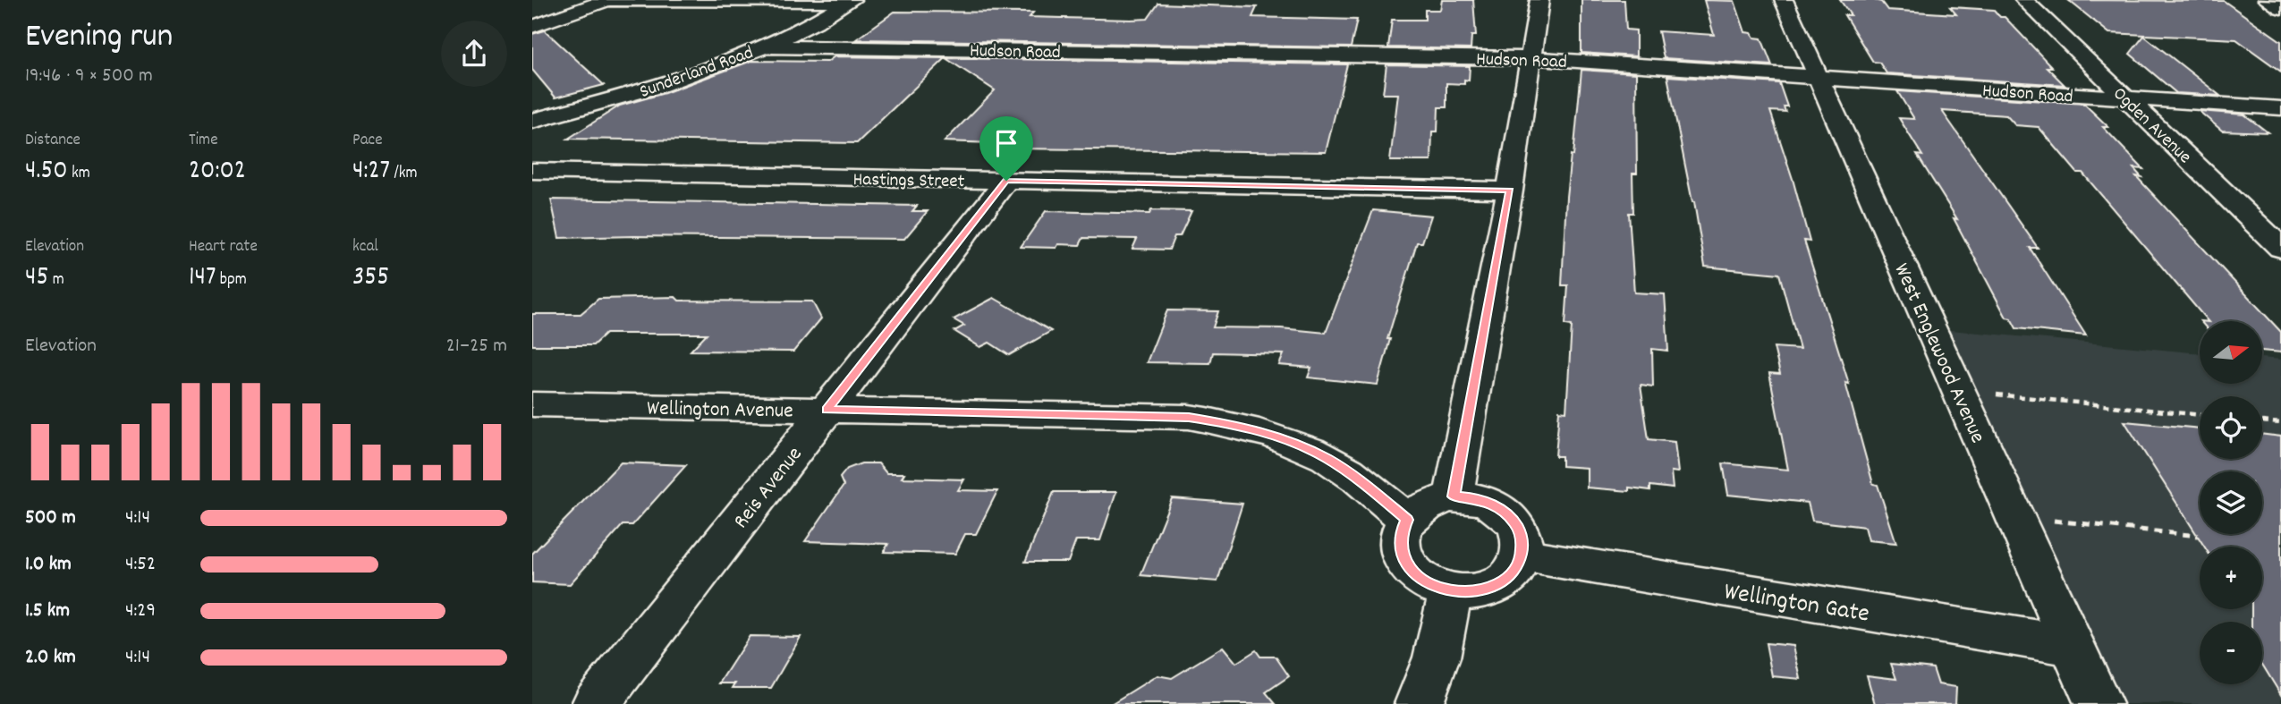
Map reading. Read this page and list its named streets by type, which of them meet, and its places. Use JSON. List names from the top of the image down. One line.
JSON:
{"streets":{"street":["Hudson Road","Sunderland Road","Ogden Avenue","Hastings Street","West Englewood Avenue","Wellington Avenue","Reis Avenue","Wellington Gate"]},"crossings":[["Hudson Road","Sunderland Road"],["Hudson Road","Ogden Avenue"],["Hudson Road","West Englewood Avenue"],["Hastings Street","Reis Avenue"],["West Englewood Avenue","Wellington Gate"],["Wellington Avenue","Reis Avenue"],["Wellington Avenue","Wellington Gate"]],"north":"right","page":{"heading":["Evening run","19:46 · 9 × 500 m"],"stats":[["Distance","4.50 km"],["Time","20:02"],["Pace","4:27 /km"],["Elevation","45 m"],["Heart rate","147 bpm"],["kcal","355"]],"chart":["Elevation","21–25 m"],"map_buttons":["+","−"],"list":[{"name":"500 m","note":"4:14"},{"name":"1.0 km","note":"4:52"},{"name":"1.5 km","note":"4:29"},{"name":"2.0 km","note":"4:14"}]}}
